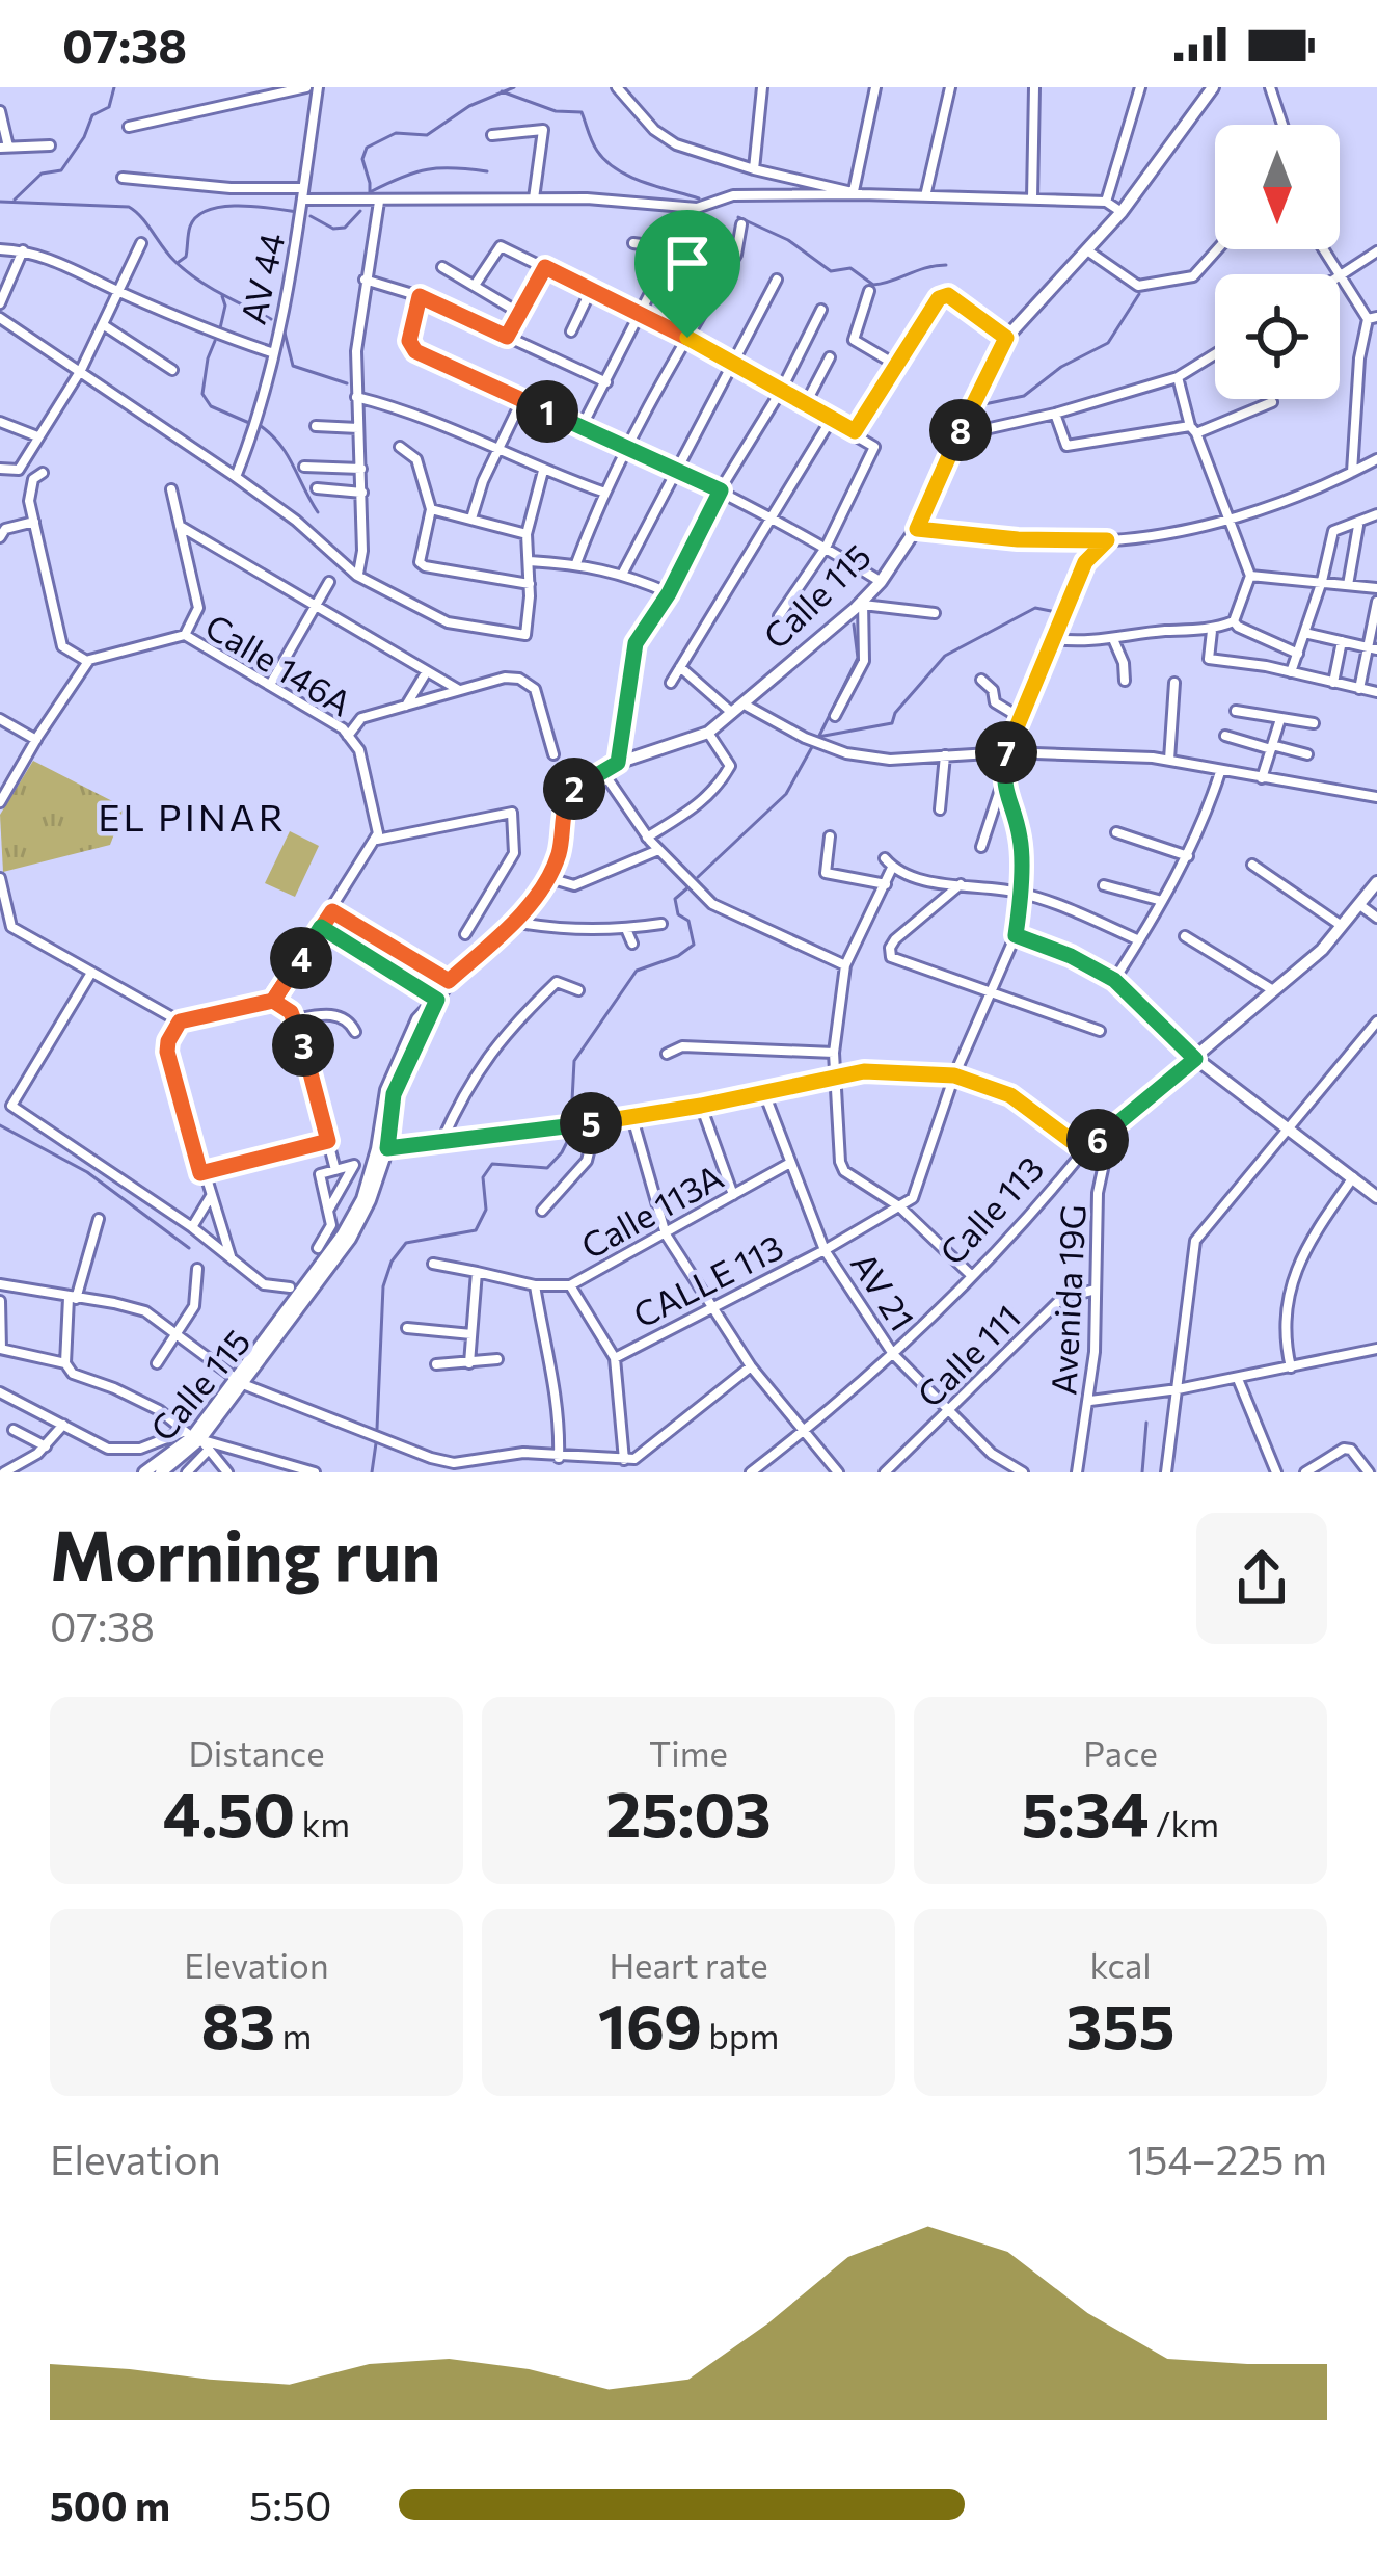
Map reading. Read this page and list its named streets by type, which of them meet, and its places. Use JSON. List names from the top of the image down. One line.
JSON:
{"streets":{"main road":["Calle 115","Calle 113"],"street":["AV 44","Calle 146A","Calle 113A","CALLE 113","AV 21","Avenida 19G","Calle 111"]},"crossings":[["Calle 113","AV 21"],["Calle 113","Avenida 19G"],["Calle 113A","AV 21"],["CALLE 113","AV 21"],["AV 21","Calle 111"],["Avenida 19G","Calle 111"]],"districts":["EL PINAR"],"north":"bottom","page":{"status":"07:38","pins":["1","8","7","2","4","3","5","6"],"heading":["Morning run","07:38"],"stats":[["Distance","4.50 km"],["Time","25:03"],["Pace","5:34 /km"],["Elevation","83 m"],["Heart rate","169 bpm"],["kcal","355"]],"chart":["Elevation","154–225 m"],"list":[{"name":"500 m","note":"5:50"}]}}
